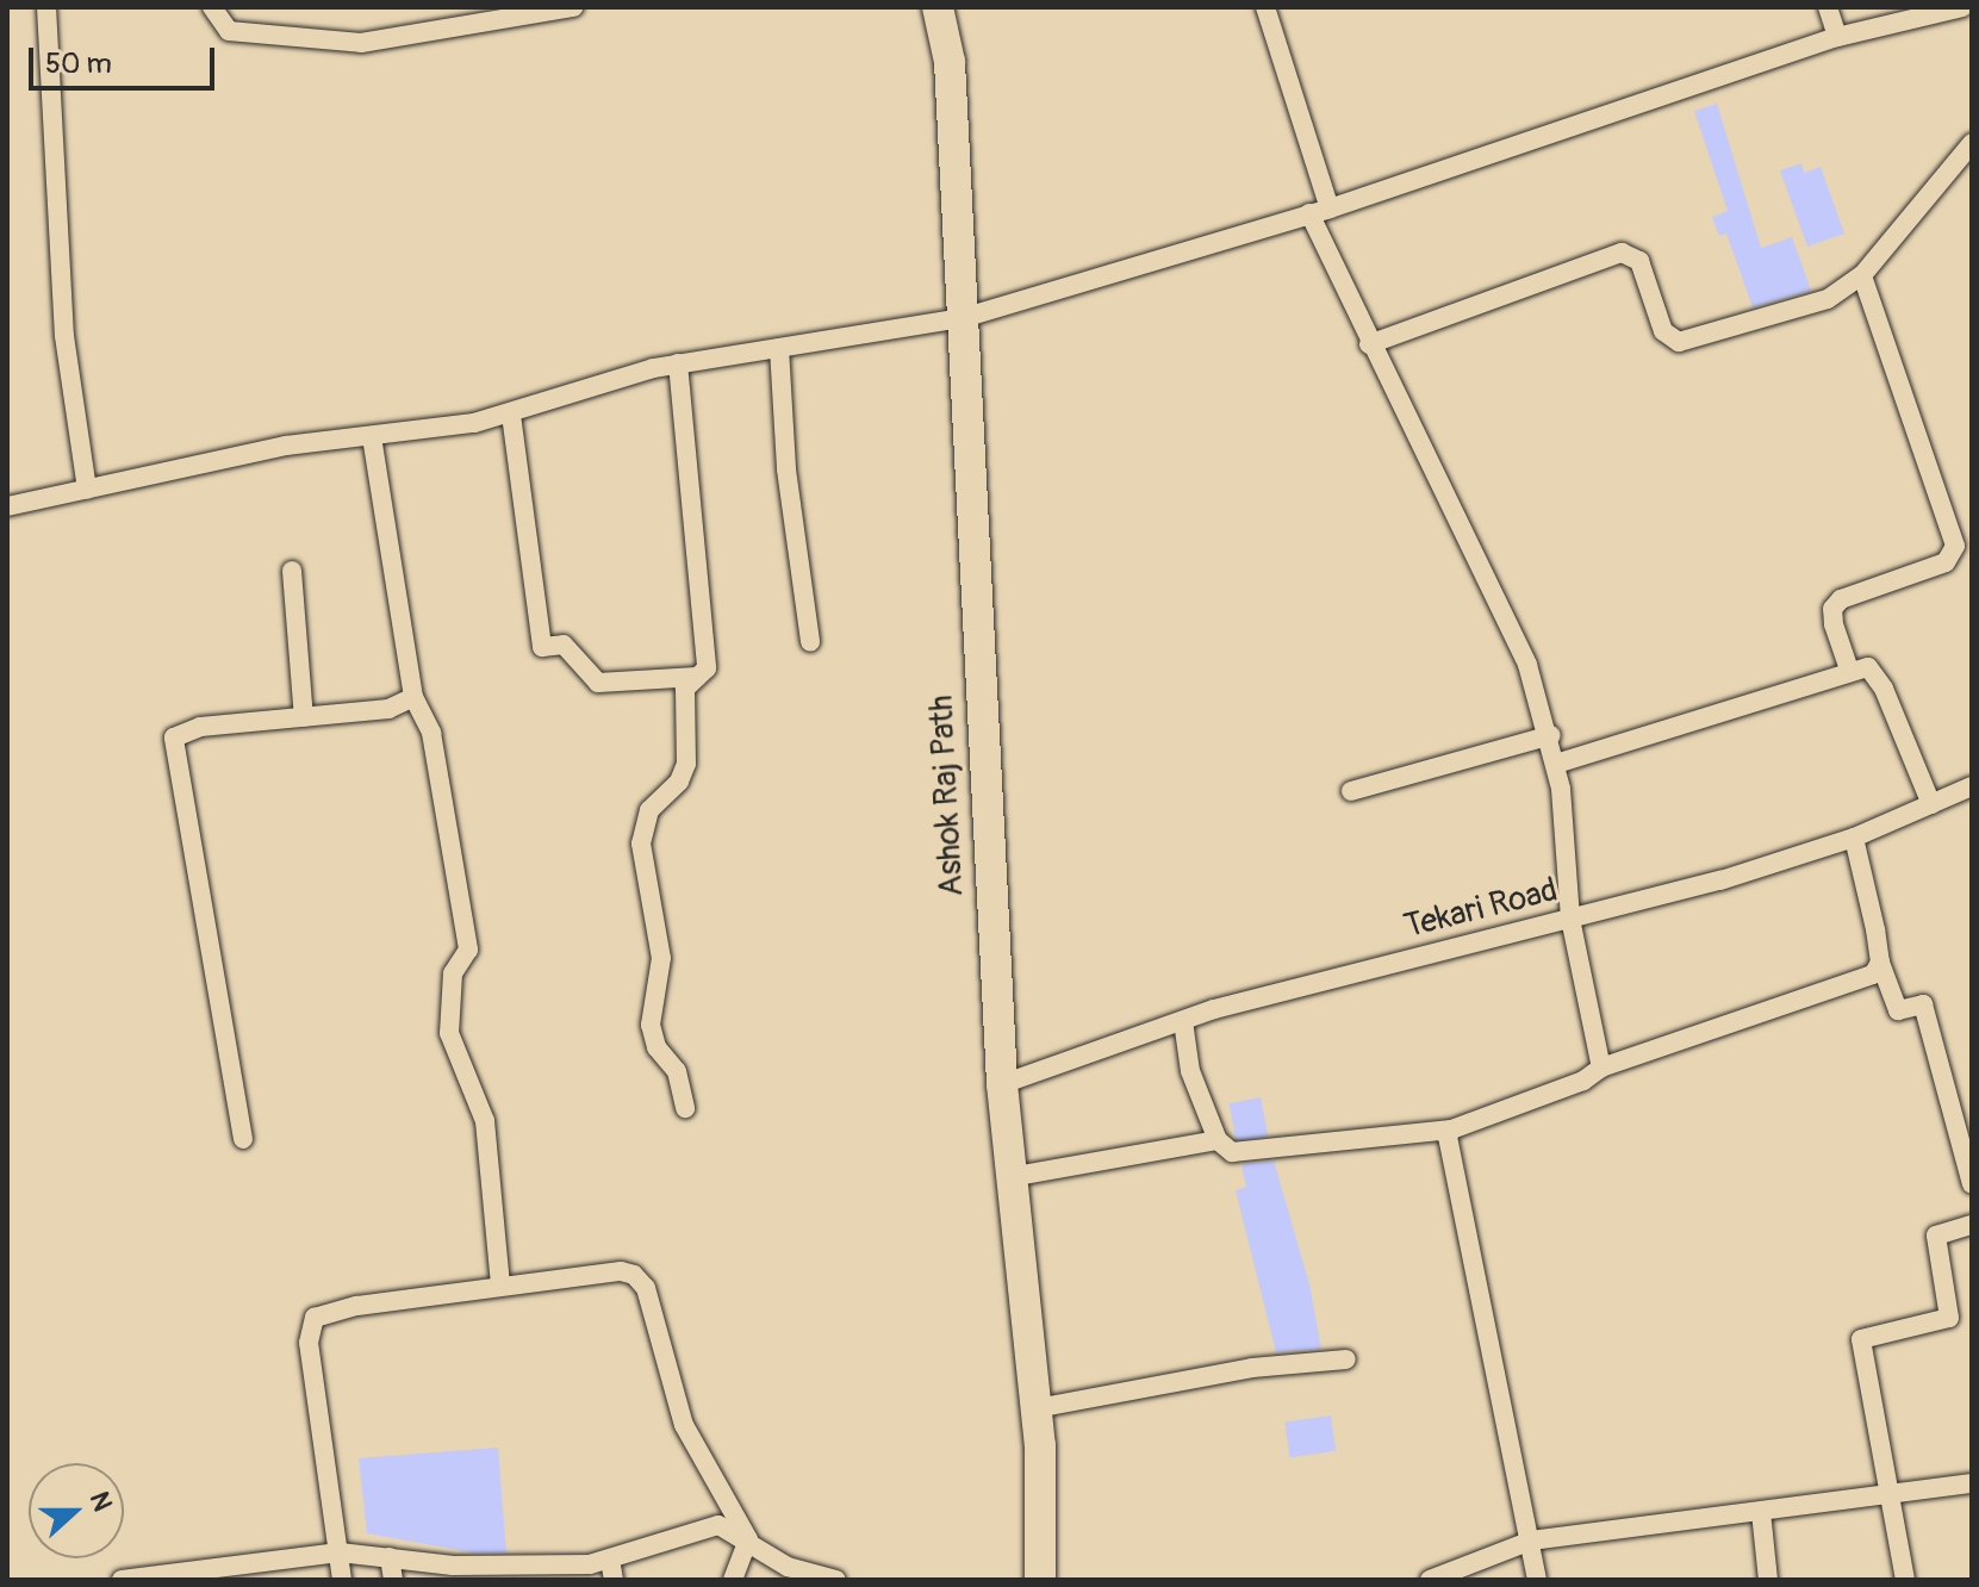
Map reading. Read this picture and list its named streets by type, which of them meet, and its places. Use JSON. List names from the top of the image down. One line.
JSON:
{"streets":{"main road":["Ashok Raj Path"],"street":["Tekari Road"]},"crossings":[["Ashok Raj Path","Tekari Road"]],"scale_bar":"50 m","north":"right"}
